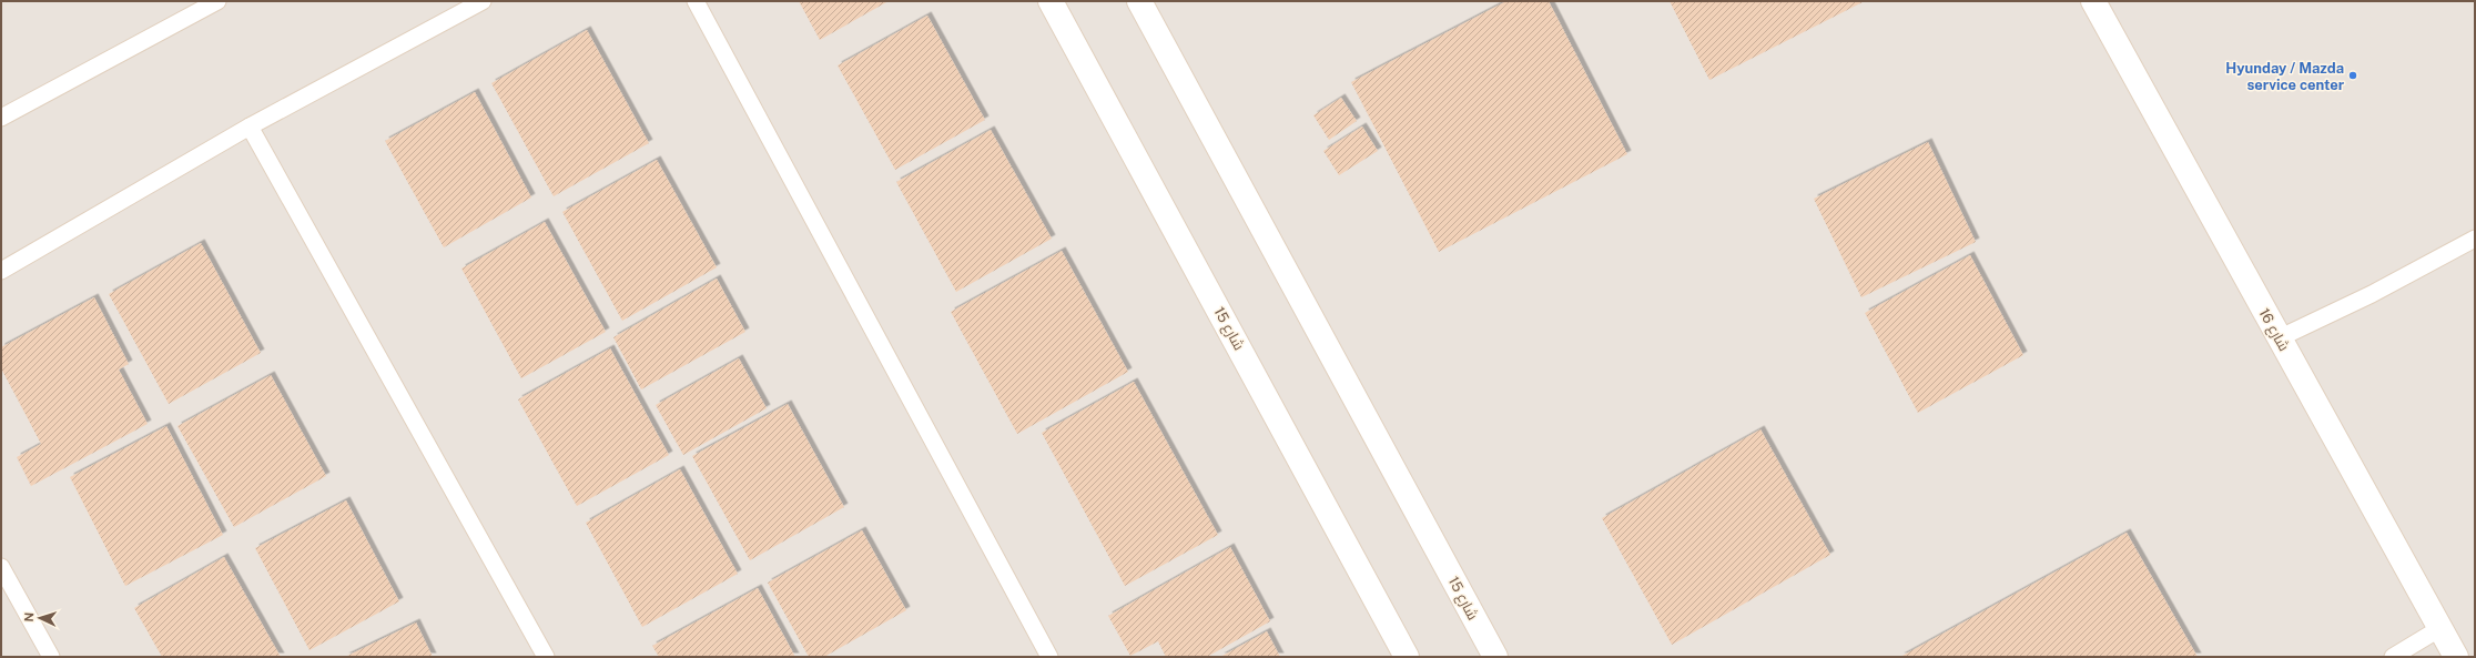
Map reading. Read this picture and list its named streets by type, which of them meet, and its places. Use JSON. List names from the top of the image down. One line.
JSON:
{"streets":{"street":["شارع 15","شارع 16"]},"places":["Hyunday / Mazda service center"],"north":"left"}
